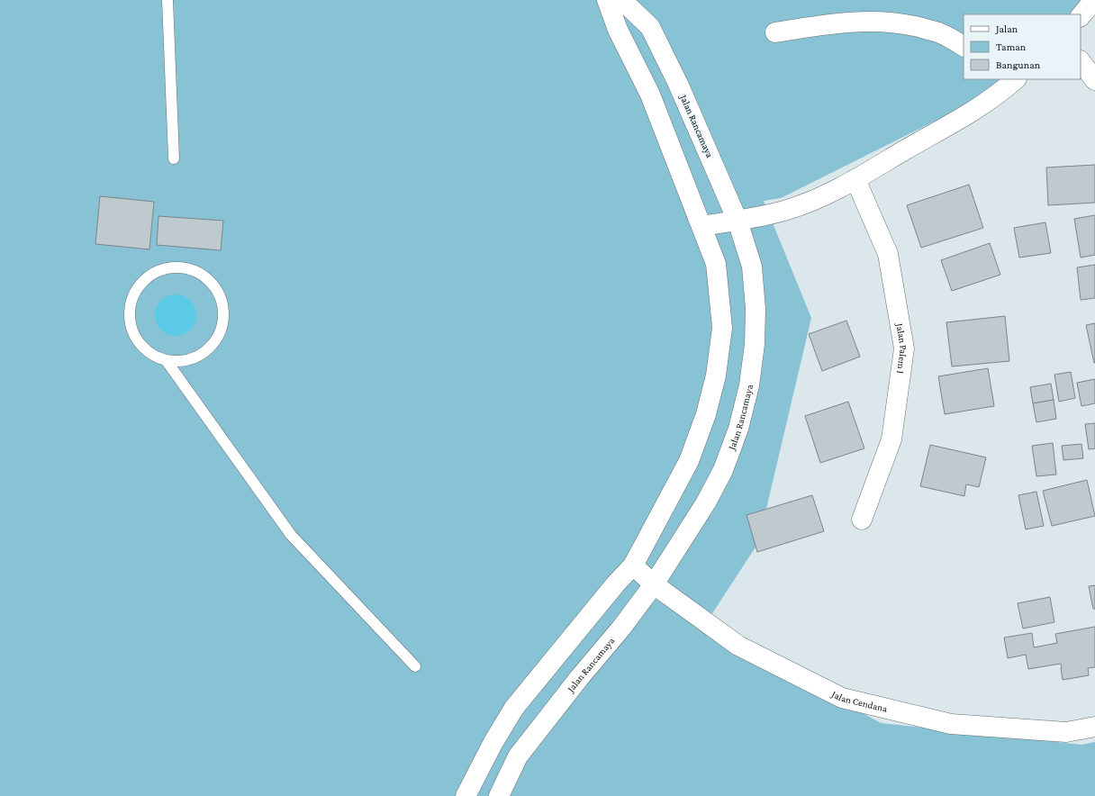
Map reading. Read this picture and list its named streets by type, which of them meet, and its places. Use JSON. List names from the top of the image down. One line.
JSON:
{"streets":{"street":["Jalan Rancamaya","Jalan Palem I","Jalan Cendana"]},"crossings":[["Jalan Rancamaya","Jalan Cendana"]],"legend":["Jalan","Taman","Bangunan"]}
